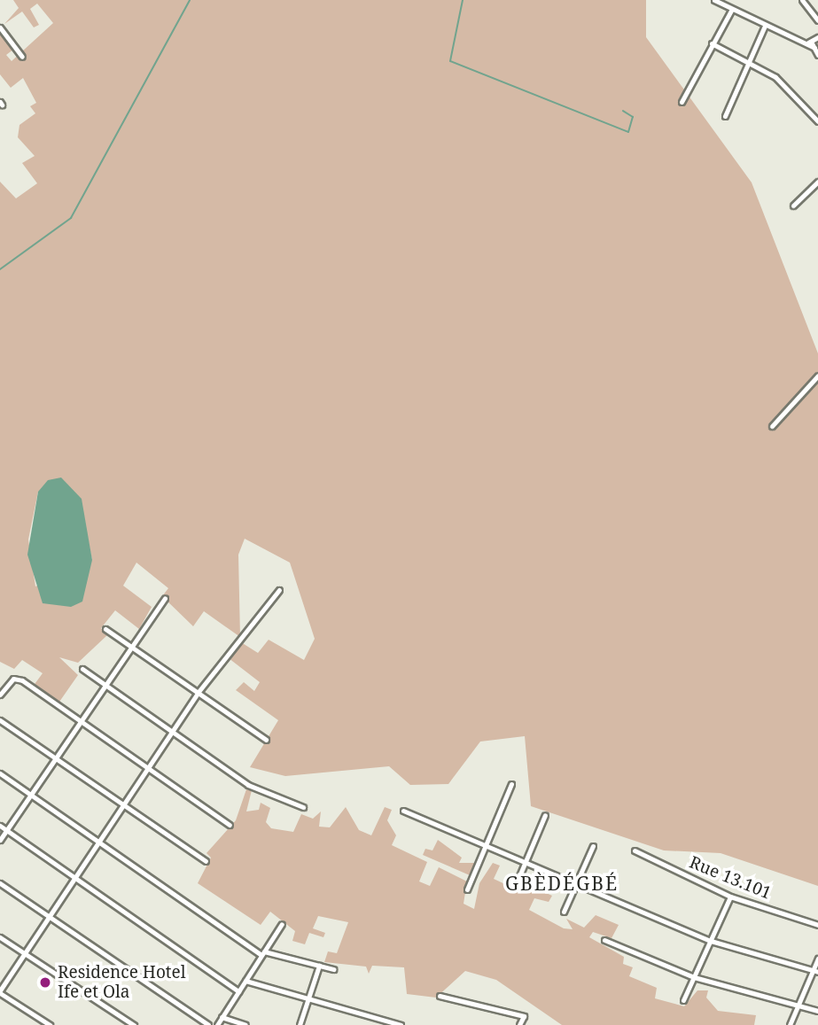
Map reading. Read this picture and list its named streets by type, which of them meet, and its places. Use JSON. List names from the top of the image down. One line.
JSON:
{"streets":{"street":["Rue 13.101"]},"districts":["GBÈDÉGBÉ"],"places":["Residence Hotel Ife et Ola"]}
